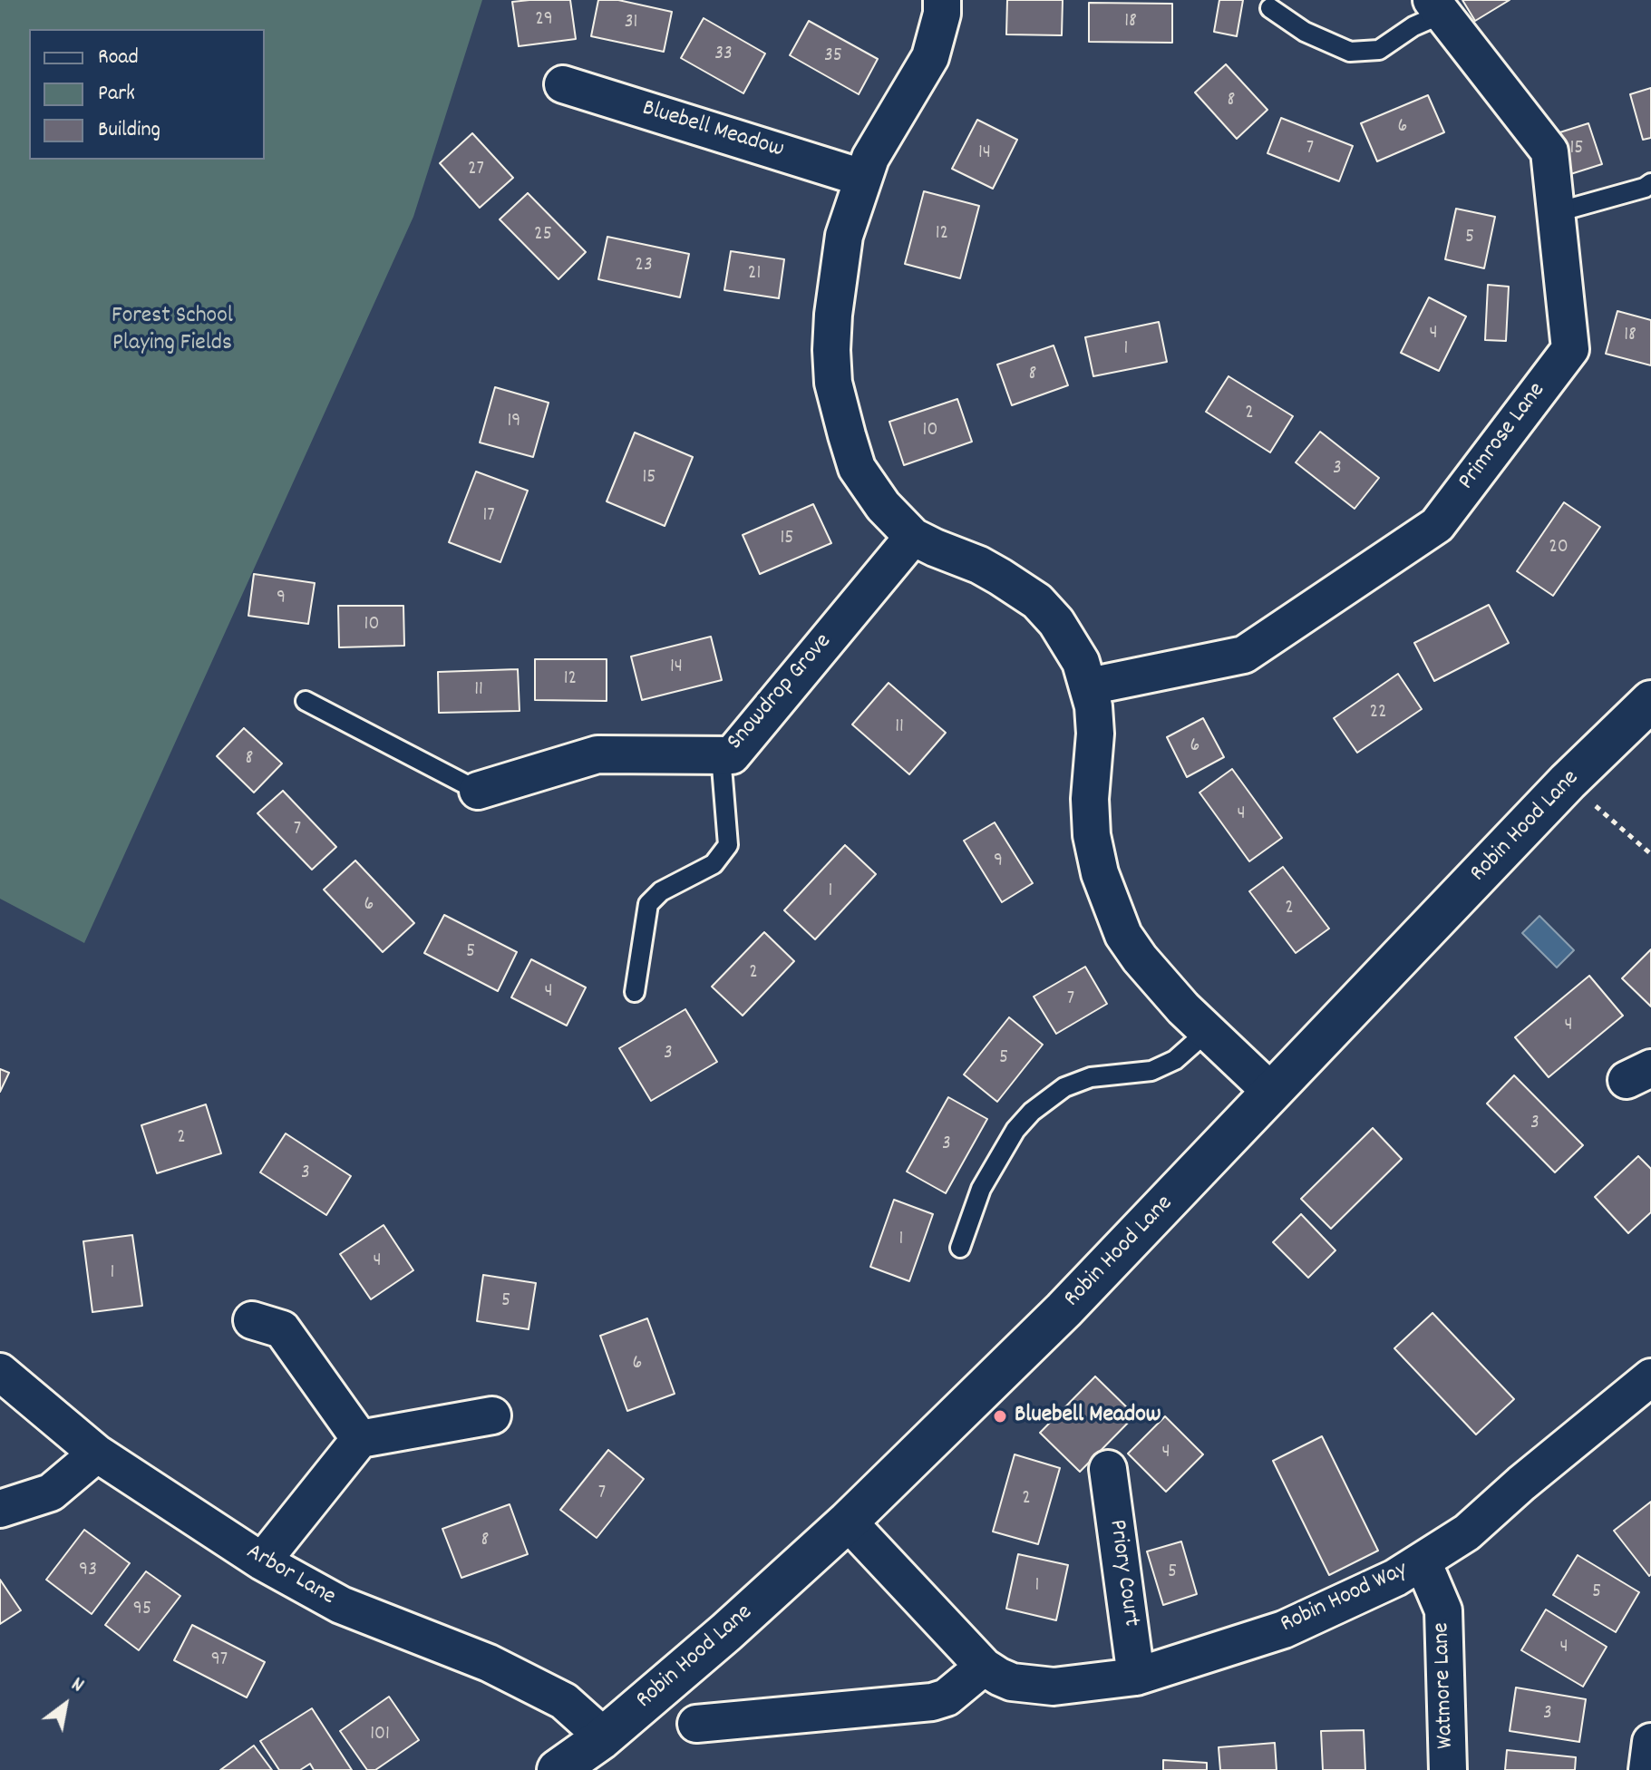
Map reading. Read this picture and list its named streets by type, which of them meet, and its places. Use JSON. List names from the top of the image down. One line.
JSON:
{"streets":{"main road":["Robin Hood Lane"],"street":["Bluebell Meadow","Primrose Lane","Snowdrop Grove","Priory Court","Arbor Lane","Robin Hood Way","Watmore Lane"]},"crossings":[["Robin Hood Lane","Arbor Lane"],["Robin Hood Lane","Robin Hood Way"],["Priory Court","Robin Hood Way"],["Robin Hood Way","Watmore Lane"]],"parks":["Forest School Playing Fields"],"places":["Bluebell Meadow"],"house_numbers":["29","18","31","33","35","8","6","7","15","14","27","12","25","5","23","21","4","18","1","8","2","19","10","3","15","17","15","20","9","10","14","12","11","22","11","6","8","4","7","9","1","6","2","5","2","4","7","4","3","5","3","2","3","3","1","4","1","5","6","4","7","2","8","93","5","1","5","95","4","97","3","101"],"legend":["Road","Park","Building"],"north":"top right"}
